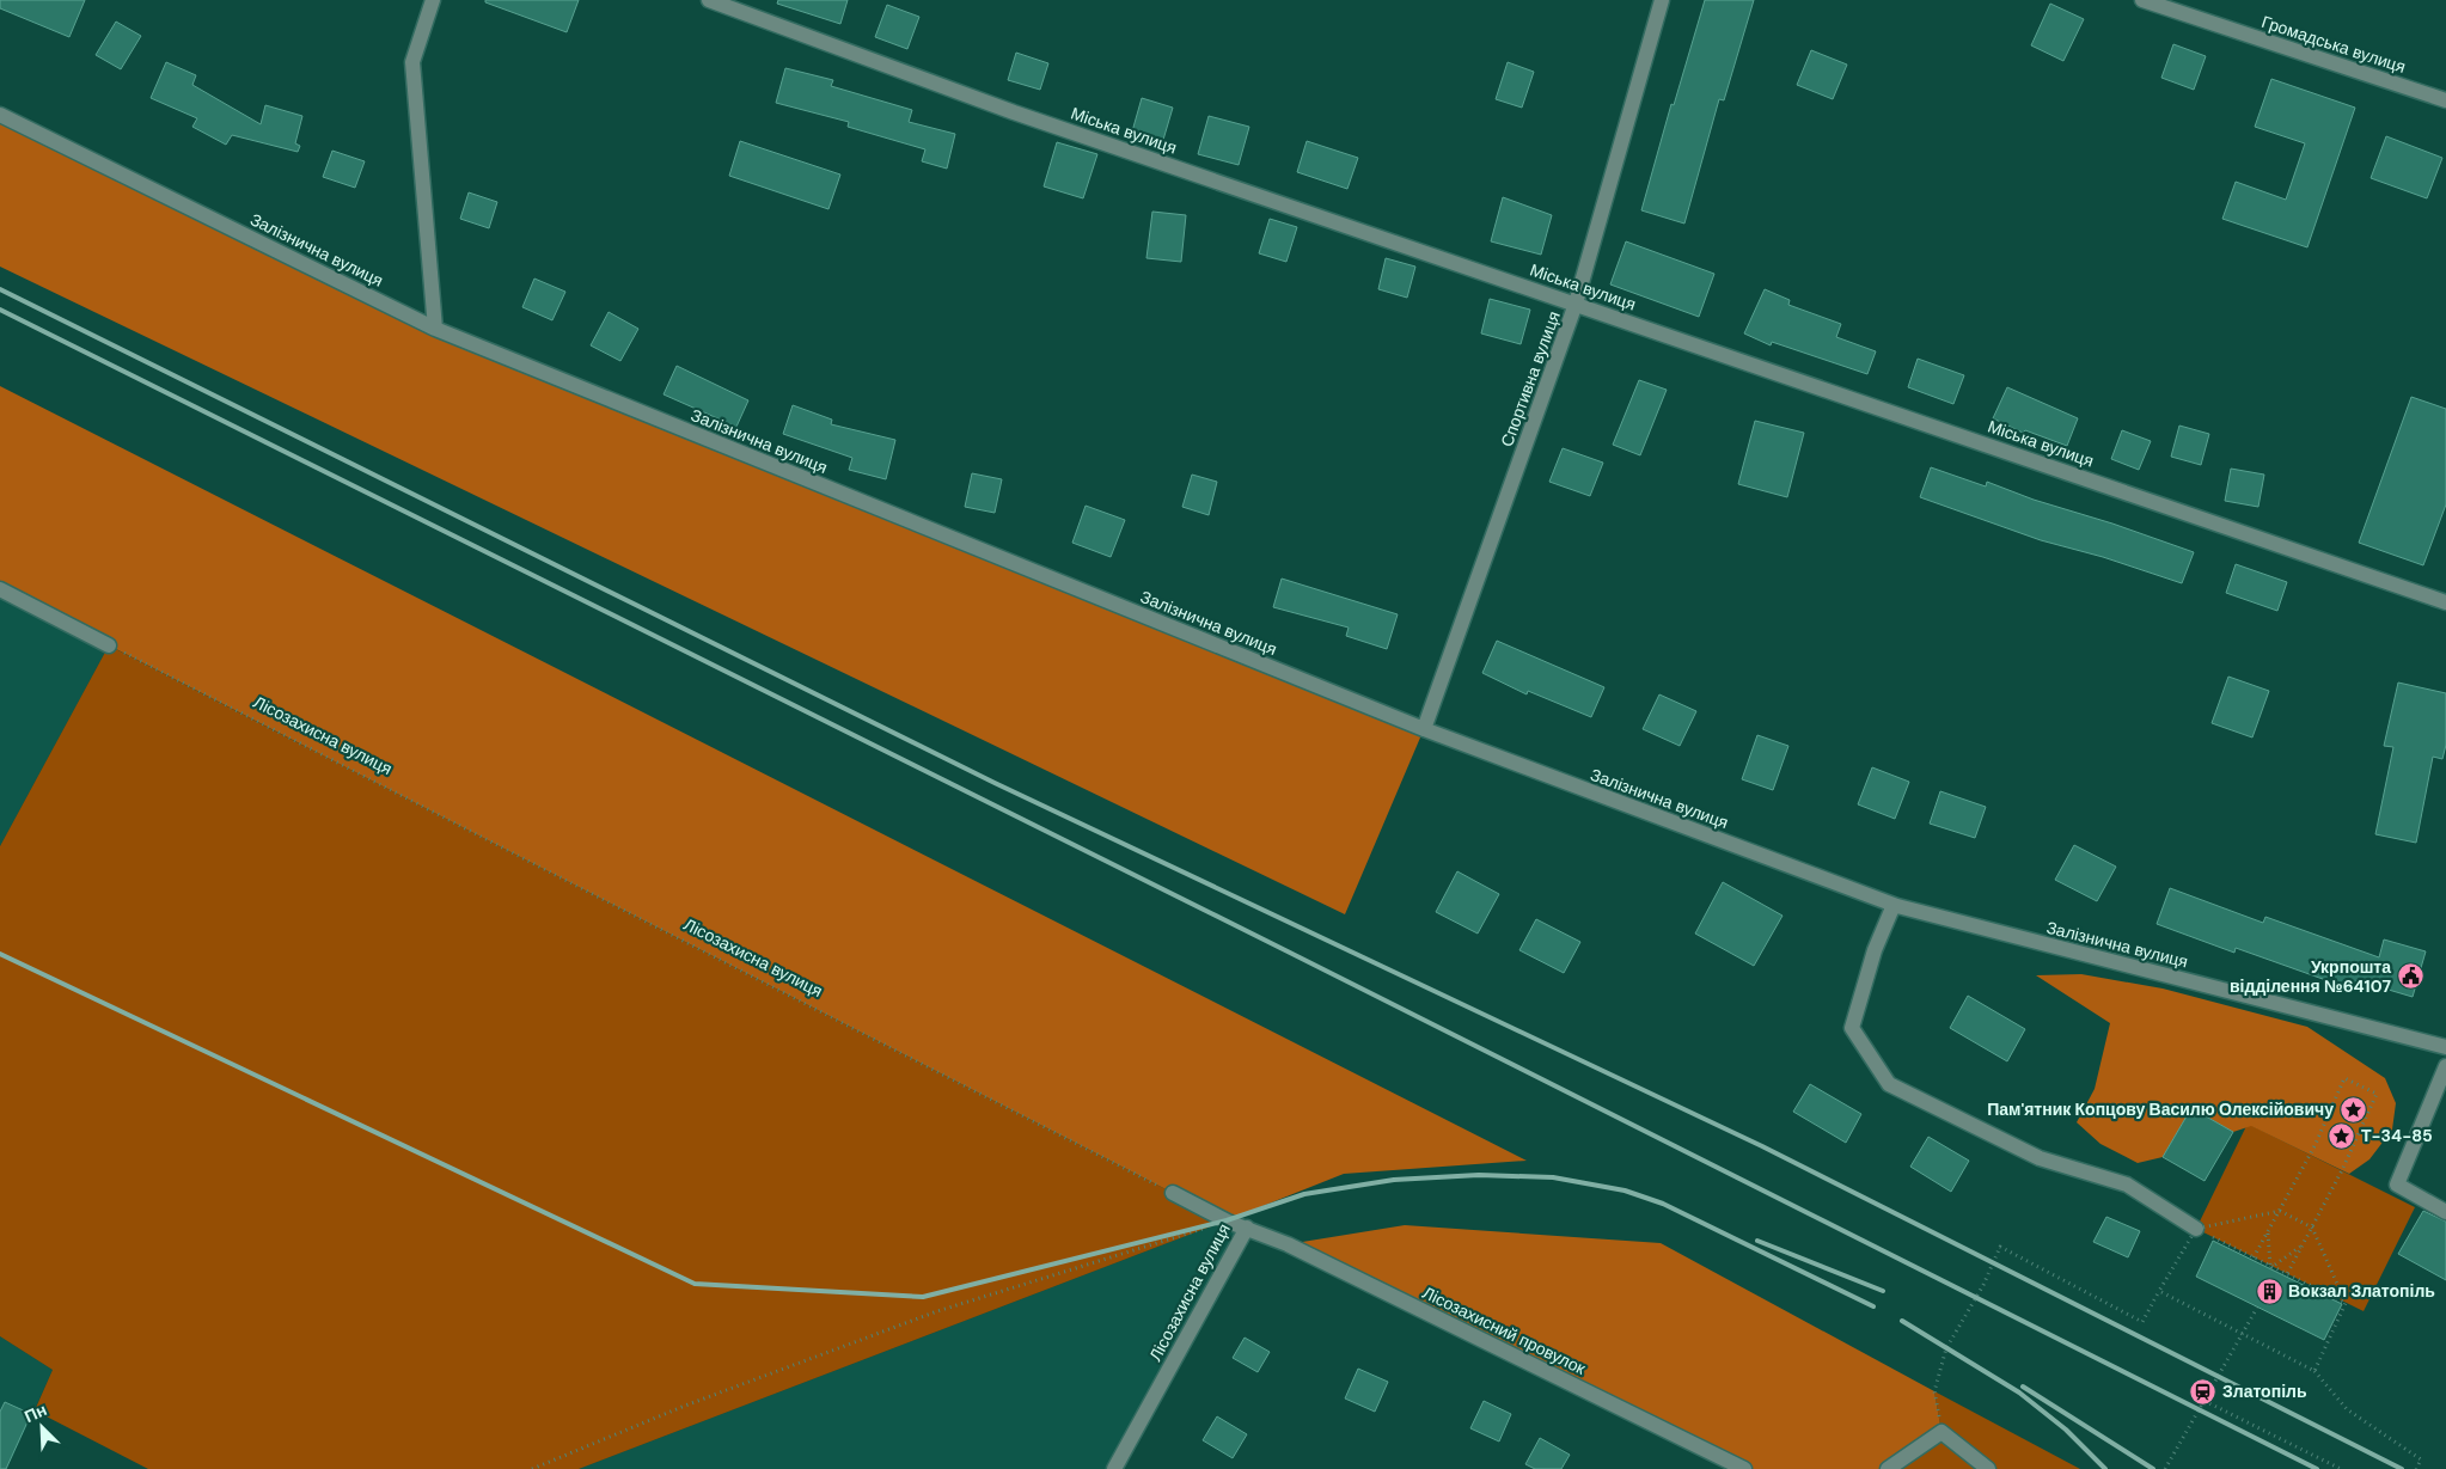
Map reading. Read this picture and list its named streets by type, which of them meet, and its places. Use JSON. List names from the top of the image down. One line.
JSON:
{"streets":{"street":["Громадська вулиця","Міська вулиця","Залізнична вулиця","Спортивна вулиця","Лісозахисна вулиця","Лісозахисний провулок"]},"crossings":[["Міська вулиця","Спортивна вулиця"],["Залізнична вулиця","Спортивна вулиця"],["Лісозахисна вулиця","Лісозахисний провулок"]],"places":{"public building":["Укрпошта відділення №64107"],"place":["Пам'ятник Копцову Василю Олексійовичу","Т-34-85"],"building":["Вокзал Златопіль"],"station":["Златопіль"]},"north":"top left"}
